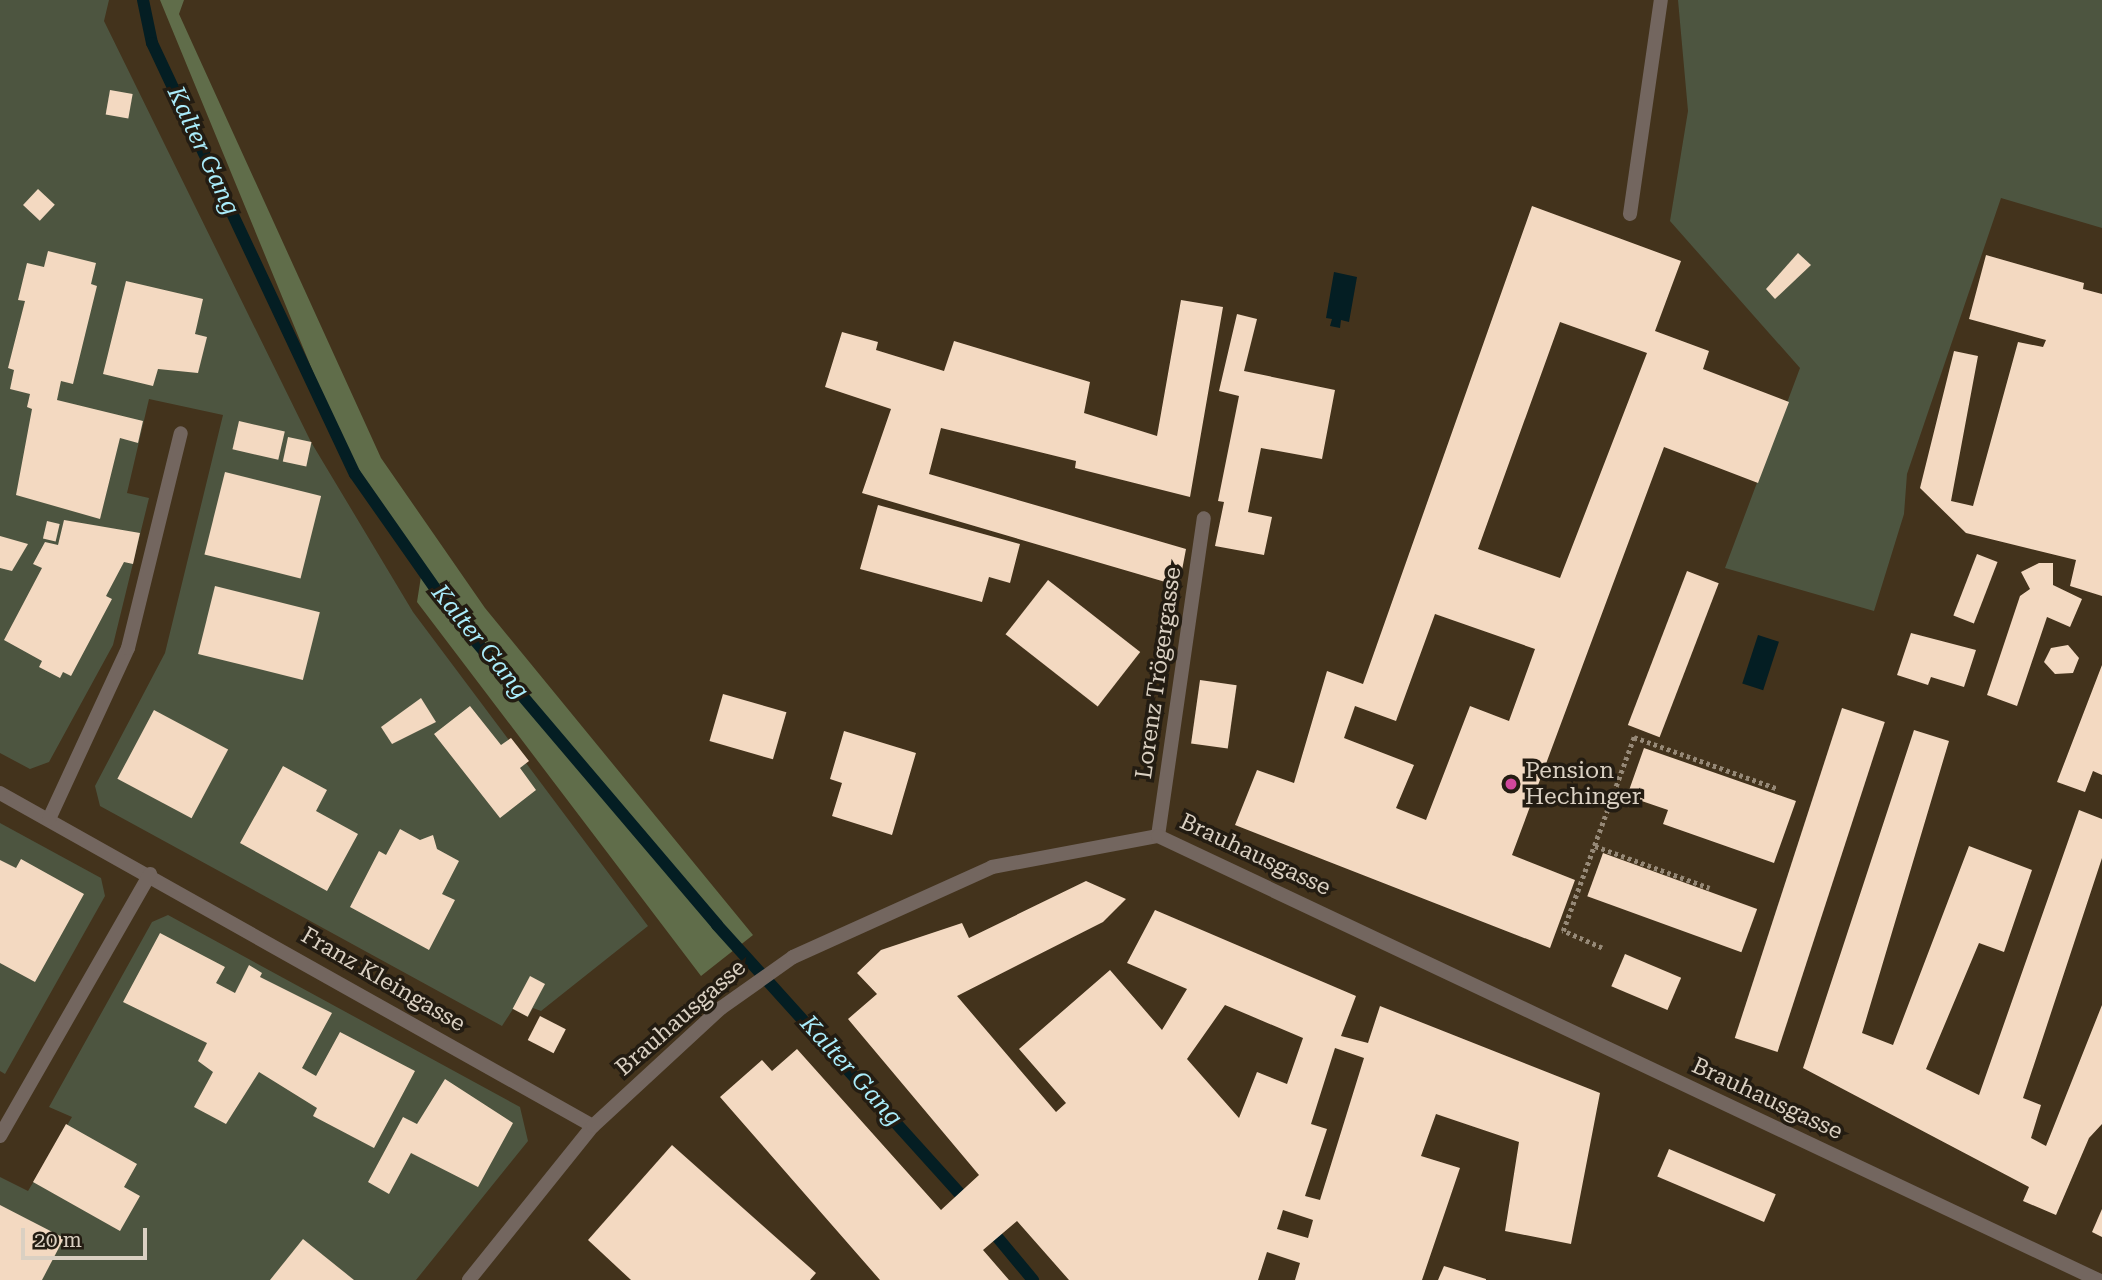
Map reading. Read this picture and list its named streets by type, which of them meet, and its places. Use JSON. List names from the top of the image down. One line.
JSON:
{"streets":{"street":["Lorenz Trögergasse","Brauhausgasse","Franz Kleingasse"]},"crossings":[["Lorenz Trögergasse","Brauhausgasse"],["Brauhausgasse","Franz Kleingasse"]],"water":["Kalter Gang"],"places":["Pension Hechinger"],"scale_bar":"20 m"}
